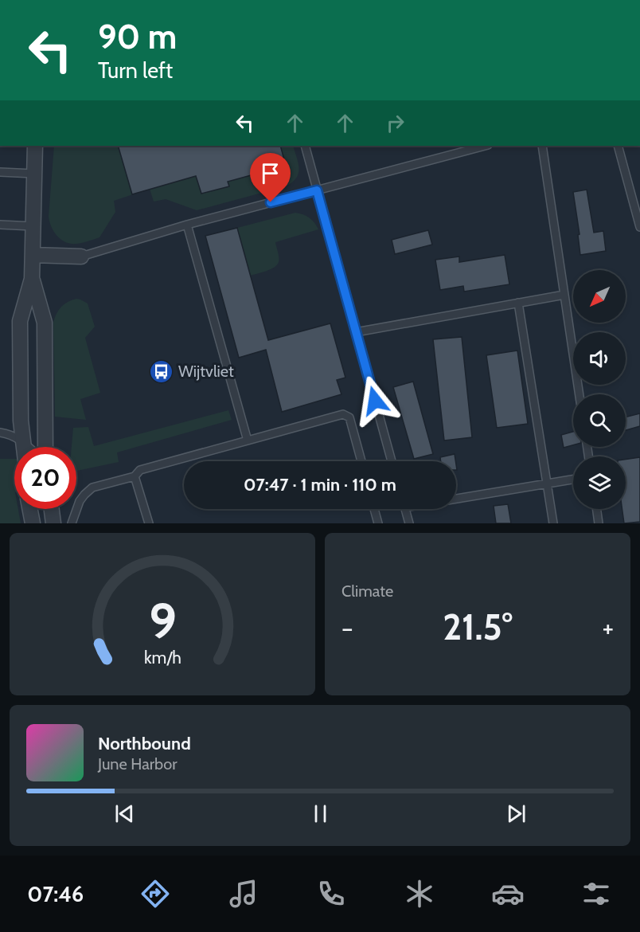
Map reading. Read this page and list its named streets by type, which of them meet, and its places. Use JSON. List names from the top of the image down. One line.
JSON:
{"places":{"bus stop":["Wijtvliet"]},"north":"bottom left","page":{"turn":["90 m","Turn left"],"limit":"20","trip":"07:47 · 1 min · 110 m","tile":"Climate","heat":["−","21.5°","+"],"song":["Northbound","June Harbor"],"tabs":"07:46","gauge":["9","km/h"]}}
